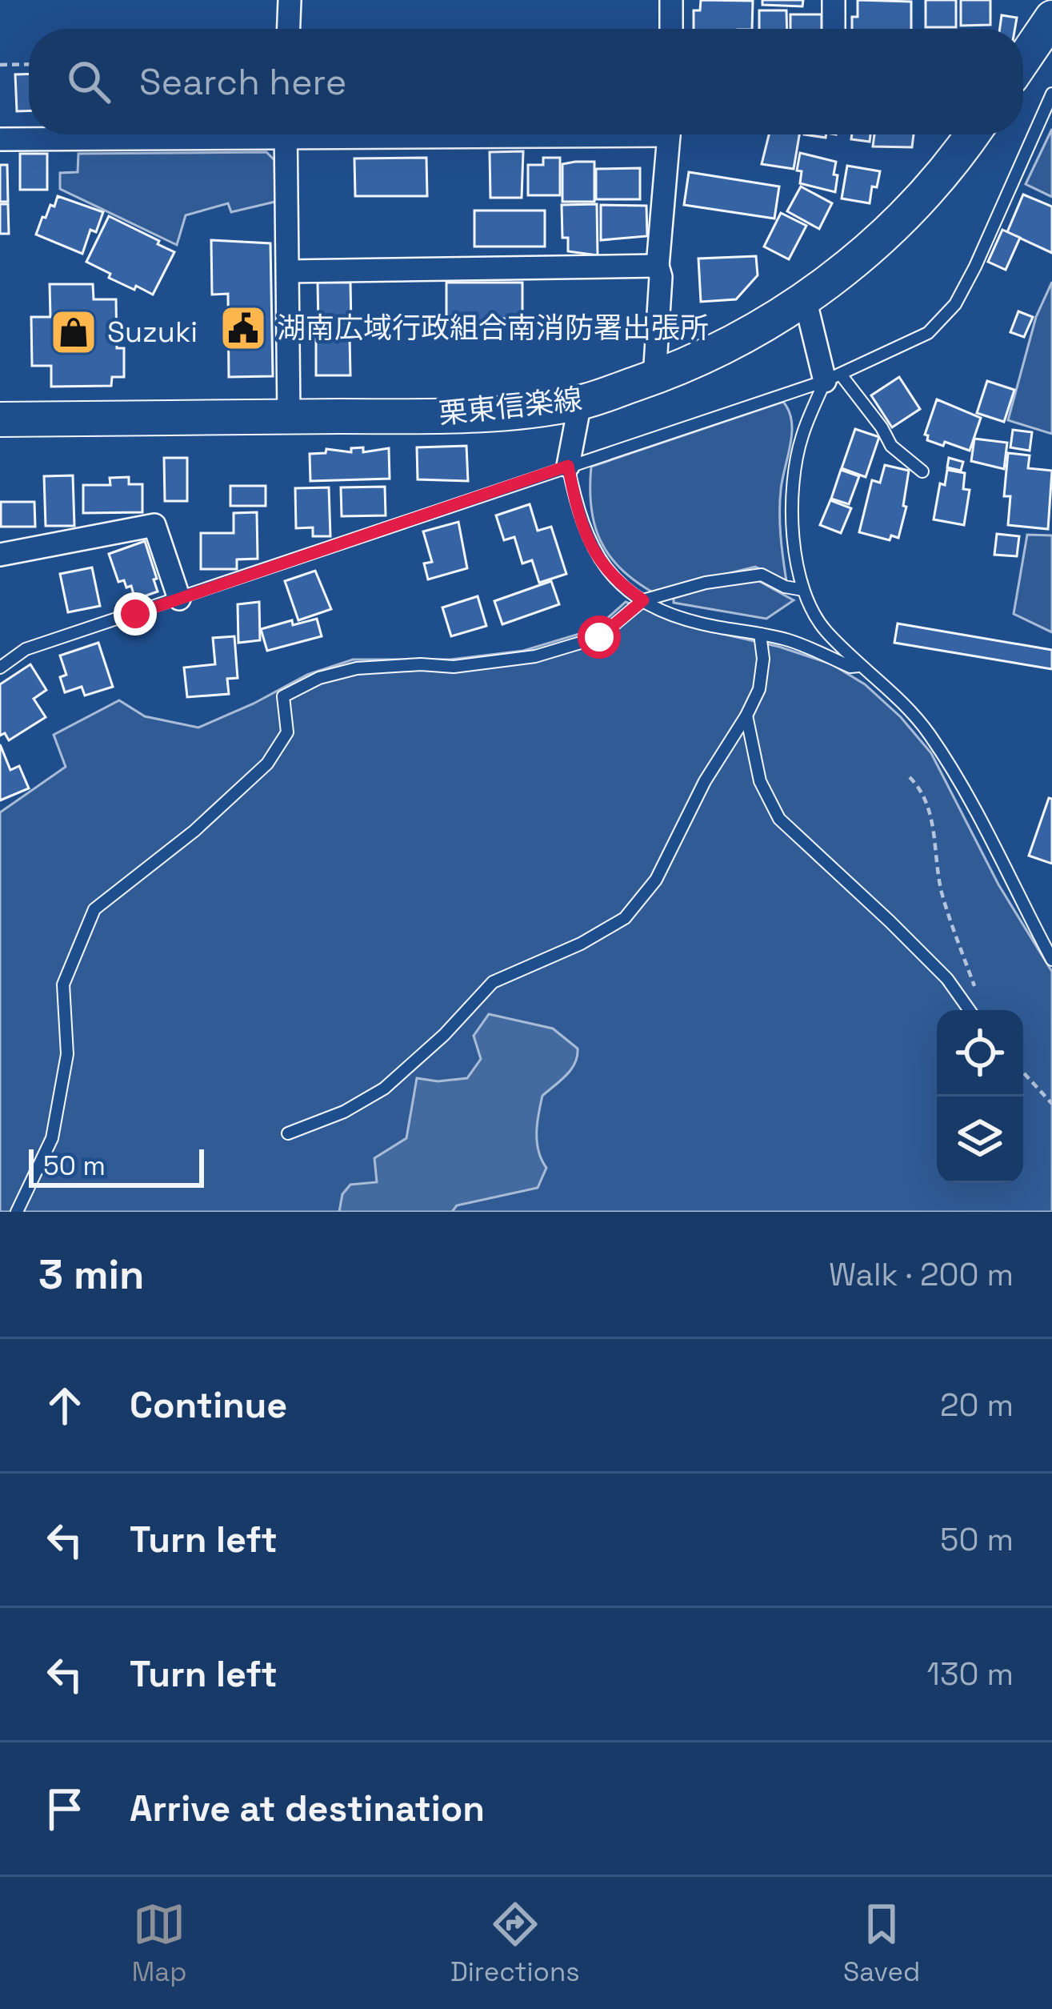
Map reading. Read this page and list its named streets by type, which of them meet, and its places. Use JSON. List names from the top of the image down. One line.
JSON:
{"streets":{"main road":["栗東信楽線"]},"places":{"public building":["湖南広域行政組合南消防署出張所"],"shop":["Suzuki"]},"scale_bar":"50 m","page":{"search":"Search here","scale":"50 m","heading":["3 min","Walk · 200 m"],"list":[["Continue","20 m"],["Turn left","50 m"],["Turn left","130 m"],"Arrive at destination"],"nav":["Map","Directions","Saved"]}}
